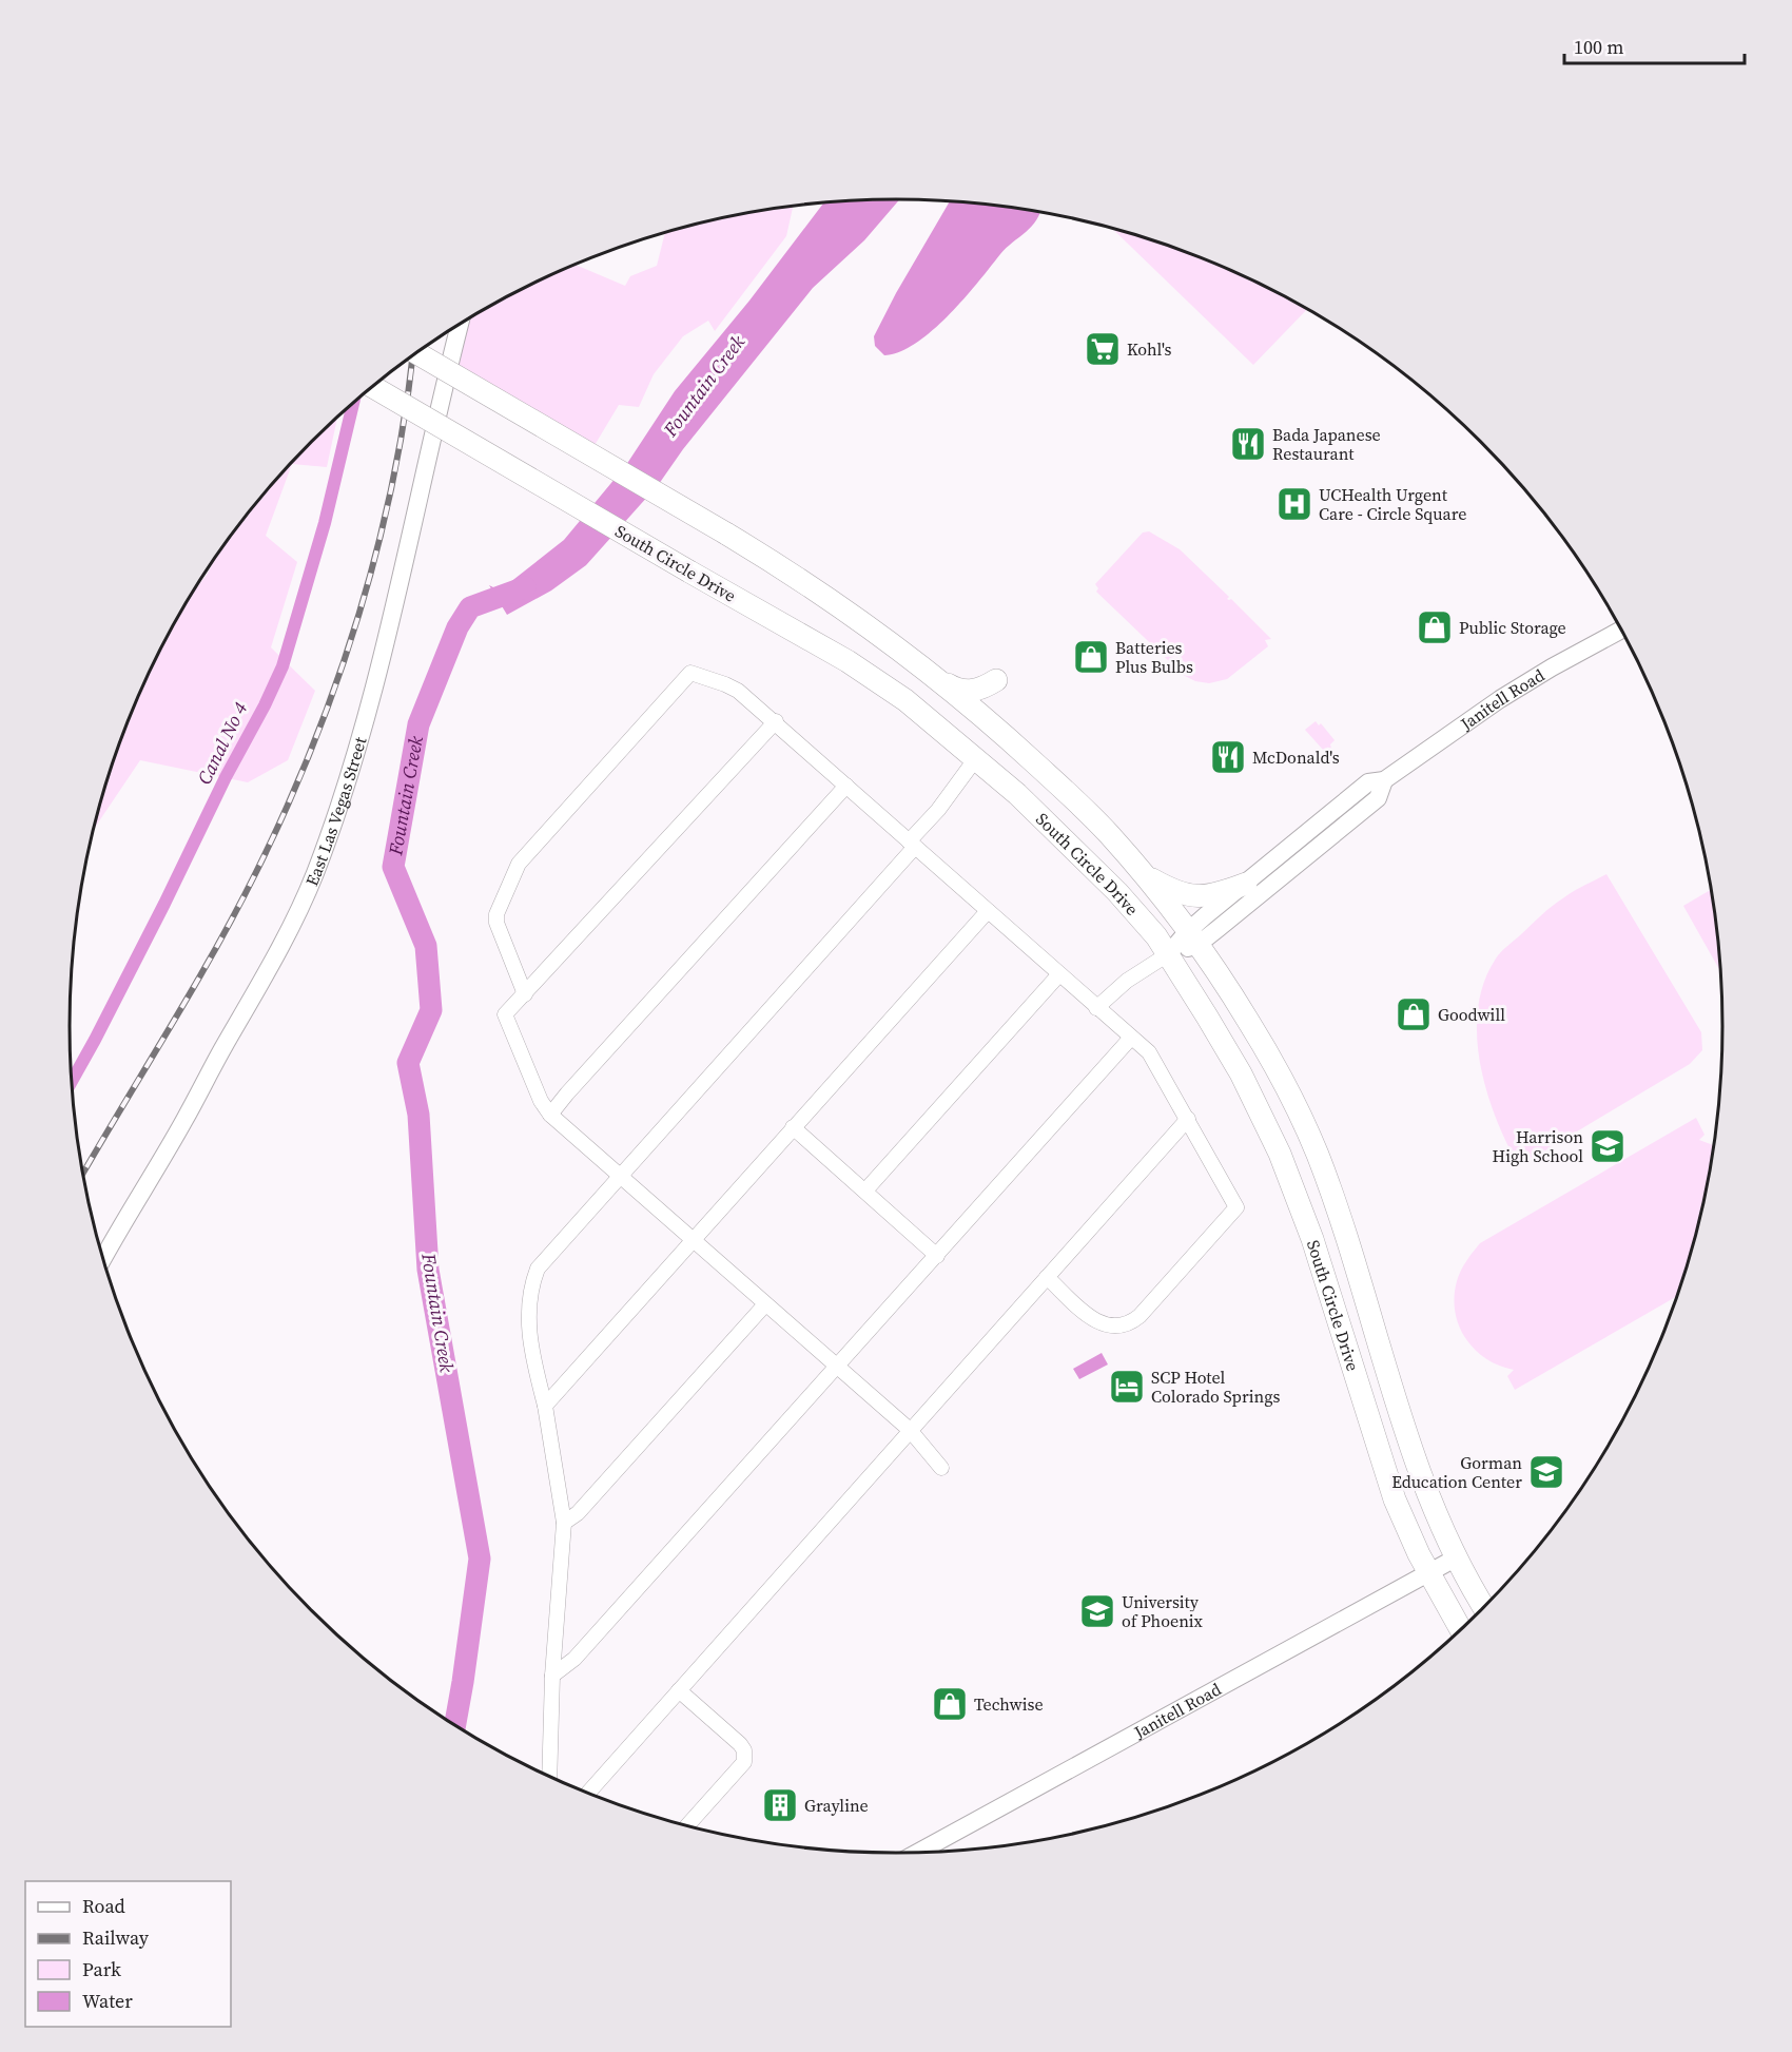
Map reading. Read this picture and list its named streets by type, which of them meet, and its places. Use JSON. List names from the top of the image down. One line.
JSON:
{"streets":{"main road":["South Circle Drive"],"street":["Janitell Road","East Las Vegas Street"]},"crossings":[["South Circle Drive","Janitell Road"]],"water":["Fountain Creek","Canal No 4"],"places":{"supermarket":["Kohl's"],"restaurant":["Bada Japanese Restaurant","McDonald's"],"hospital":["UCHealth Urgent Care - Circle Square"],"shop":["Public Storage","Batteries Plus Bulbs","Goodwill","Techwise"],"school or university":["Harrison High School","Gorman Education Center","University of Phoenix"],"hotel":["SCP Hotel Colorado Springs"],"building":["Grayline"]},"legend":["Road","Railway","Park","Water"],"scale_bar":"100 m"}
